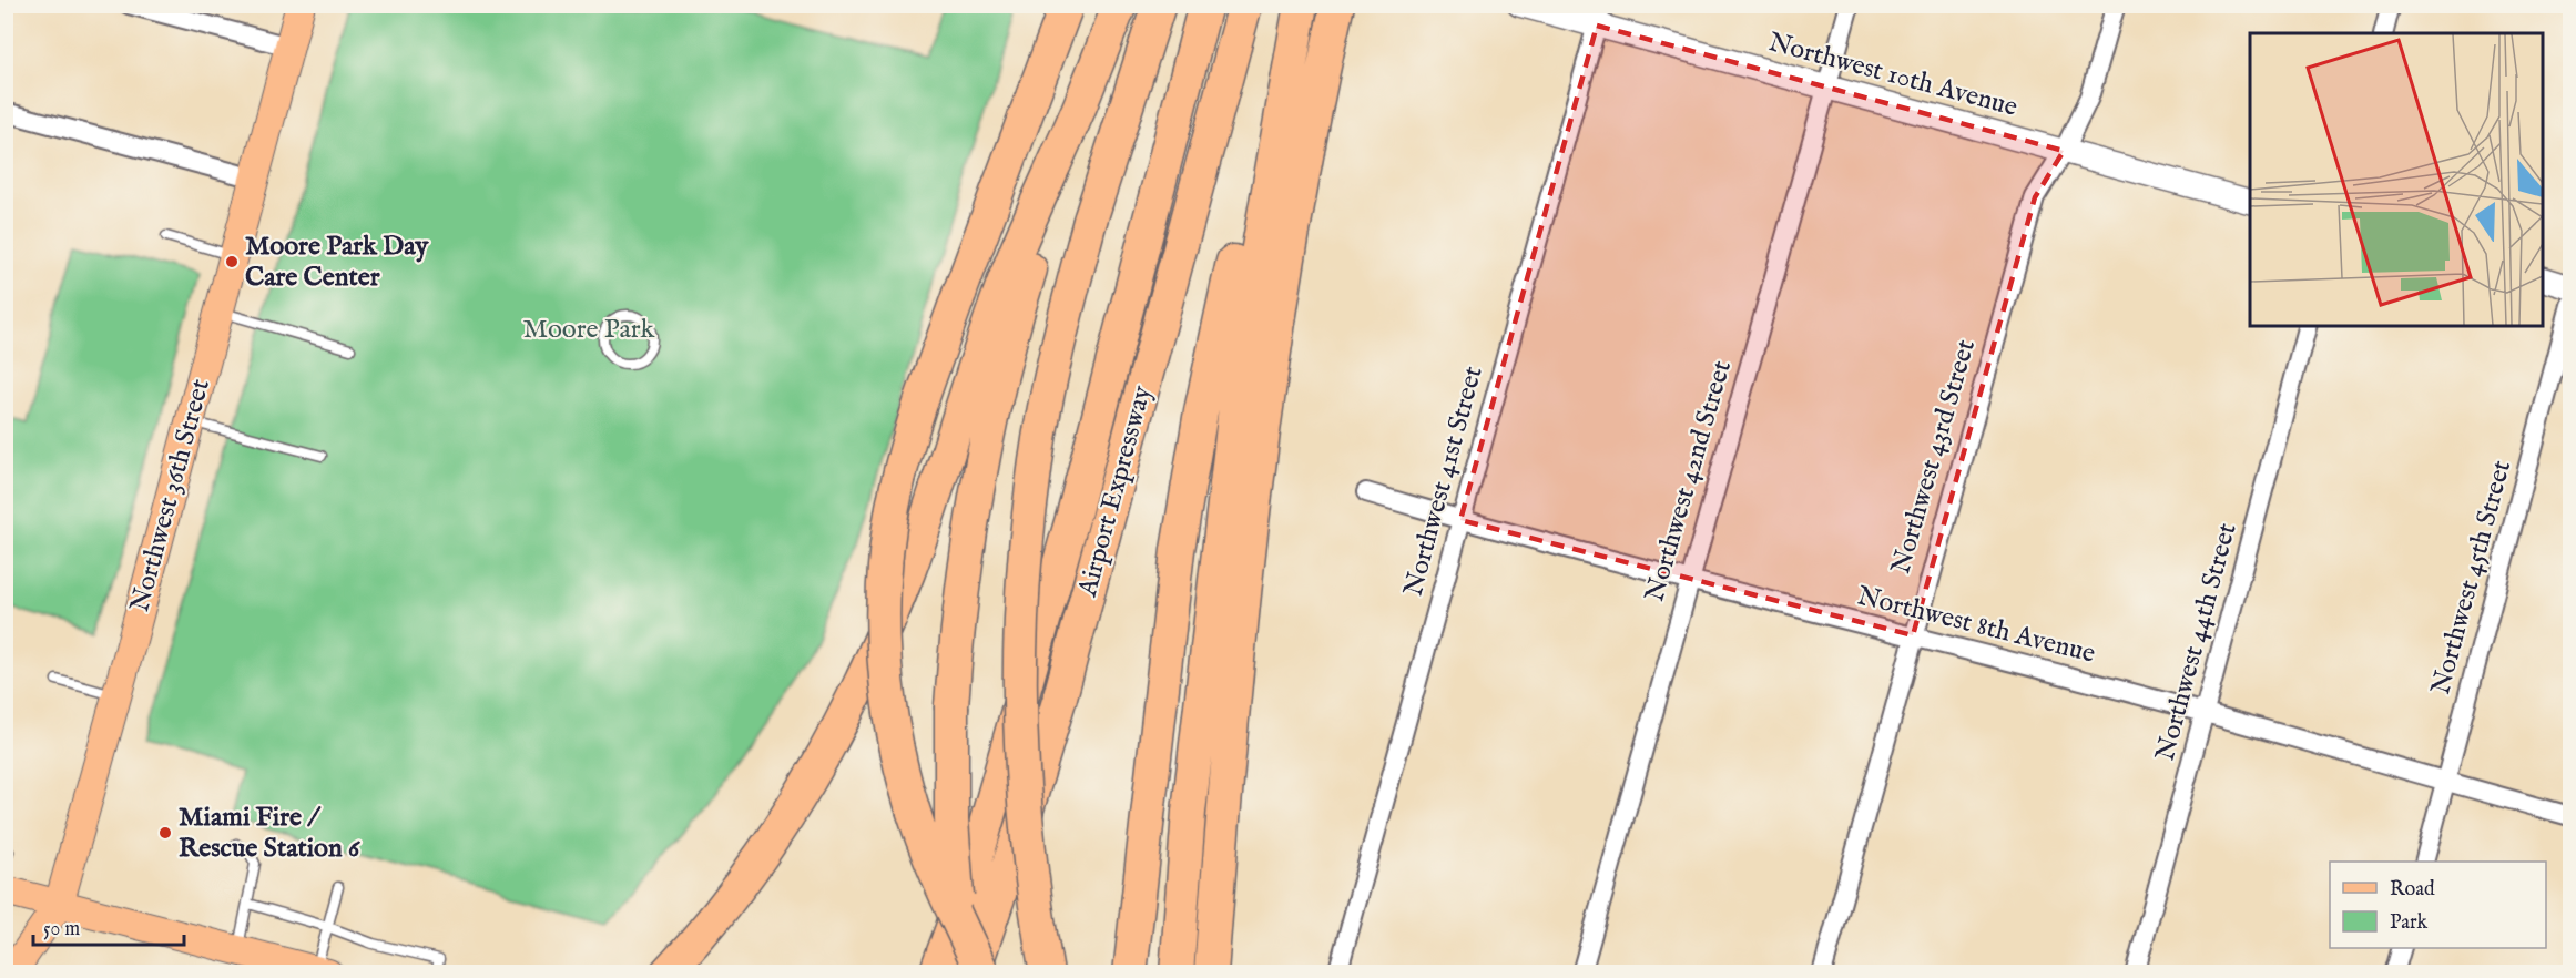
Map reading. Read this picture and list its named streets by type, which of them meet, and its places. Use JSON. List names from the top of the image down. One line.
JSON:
{"streets":{"highway":["Airport Expressway"],"main road":["Northwest 36th Street"],"street":["Northwest 10th Avenue","Northwest 43rd Street","Northwest 41st Street","Northwest 42nd Street","Northwest 45th Street","Northwest 8th Avenue","Northwest 44th Street"]},"crossings":[["Northwest 10th Avenue","Northwest 43rd Street"],["Northwest 10th Avenue","Northwest 41st Street"],["Northwest 10th Avenue","Northwest 42nd Street"],["Northwest 43rd Street","Northwest 8th Avenue"],["Northwest 41st Street","Northwest 8th Avenue"],["Northwest 42nd Street","Northwest 8th Avenue"],["Northwest 45th Street","Northwest 8th Avenue"],["Northwest 8th Avenue","Northwest 44th Street"]],"parks":["Moore Park"],"places":["Moore Park Day Care Center","Miami Fire / Rescue Station 6"],"legend":["Road","Park"],"scale_bar":"50 m"}
